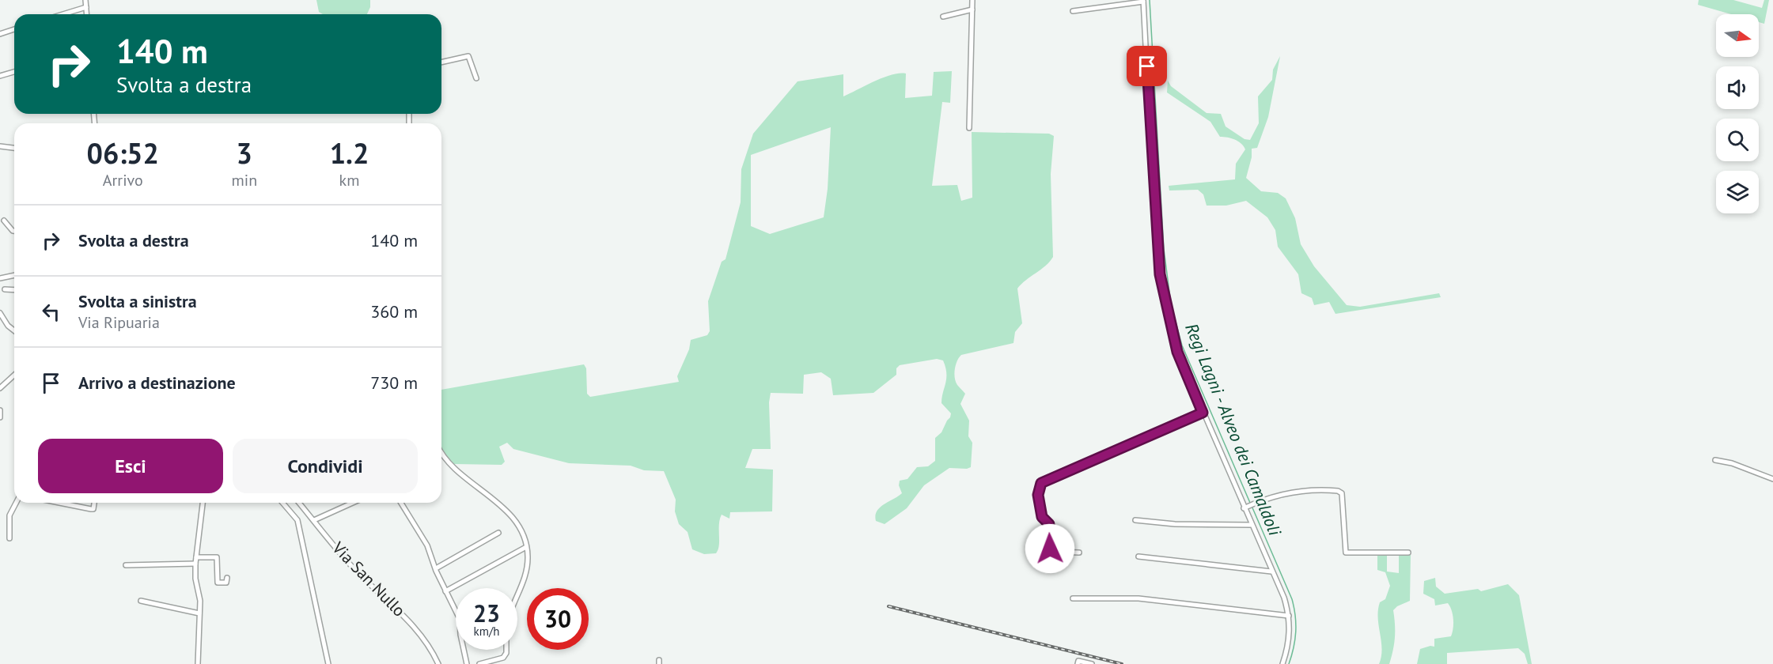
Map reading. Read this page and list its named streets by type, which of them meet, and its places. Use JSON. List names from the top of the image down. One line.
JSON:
{"streets":{"street":["Via San Nullo"]},"water":["Regi Lagni - Alveo dei Camaldoli"],"north":"right","page":{"turn":["140 m","Svolta a destra"],"eta":["06:52","Arrivo","3","min","1.2","km"],"list":[{"name":"Svolta a destra","value":"140 m"},{"name":"Svolta a sinistra","note":"Via Ripuaria","value":"360 m"},{"name":"Arrivo a destinazione","value":"730 m"}],"buttons":["Esci","Condividi"],"speed":"23 km/h","limit":"30"}}
